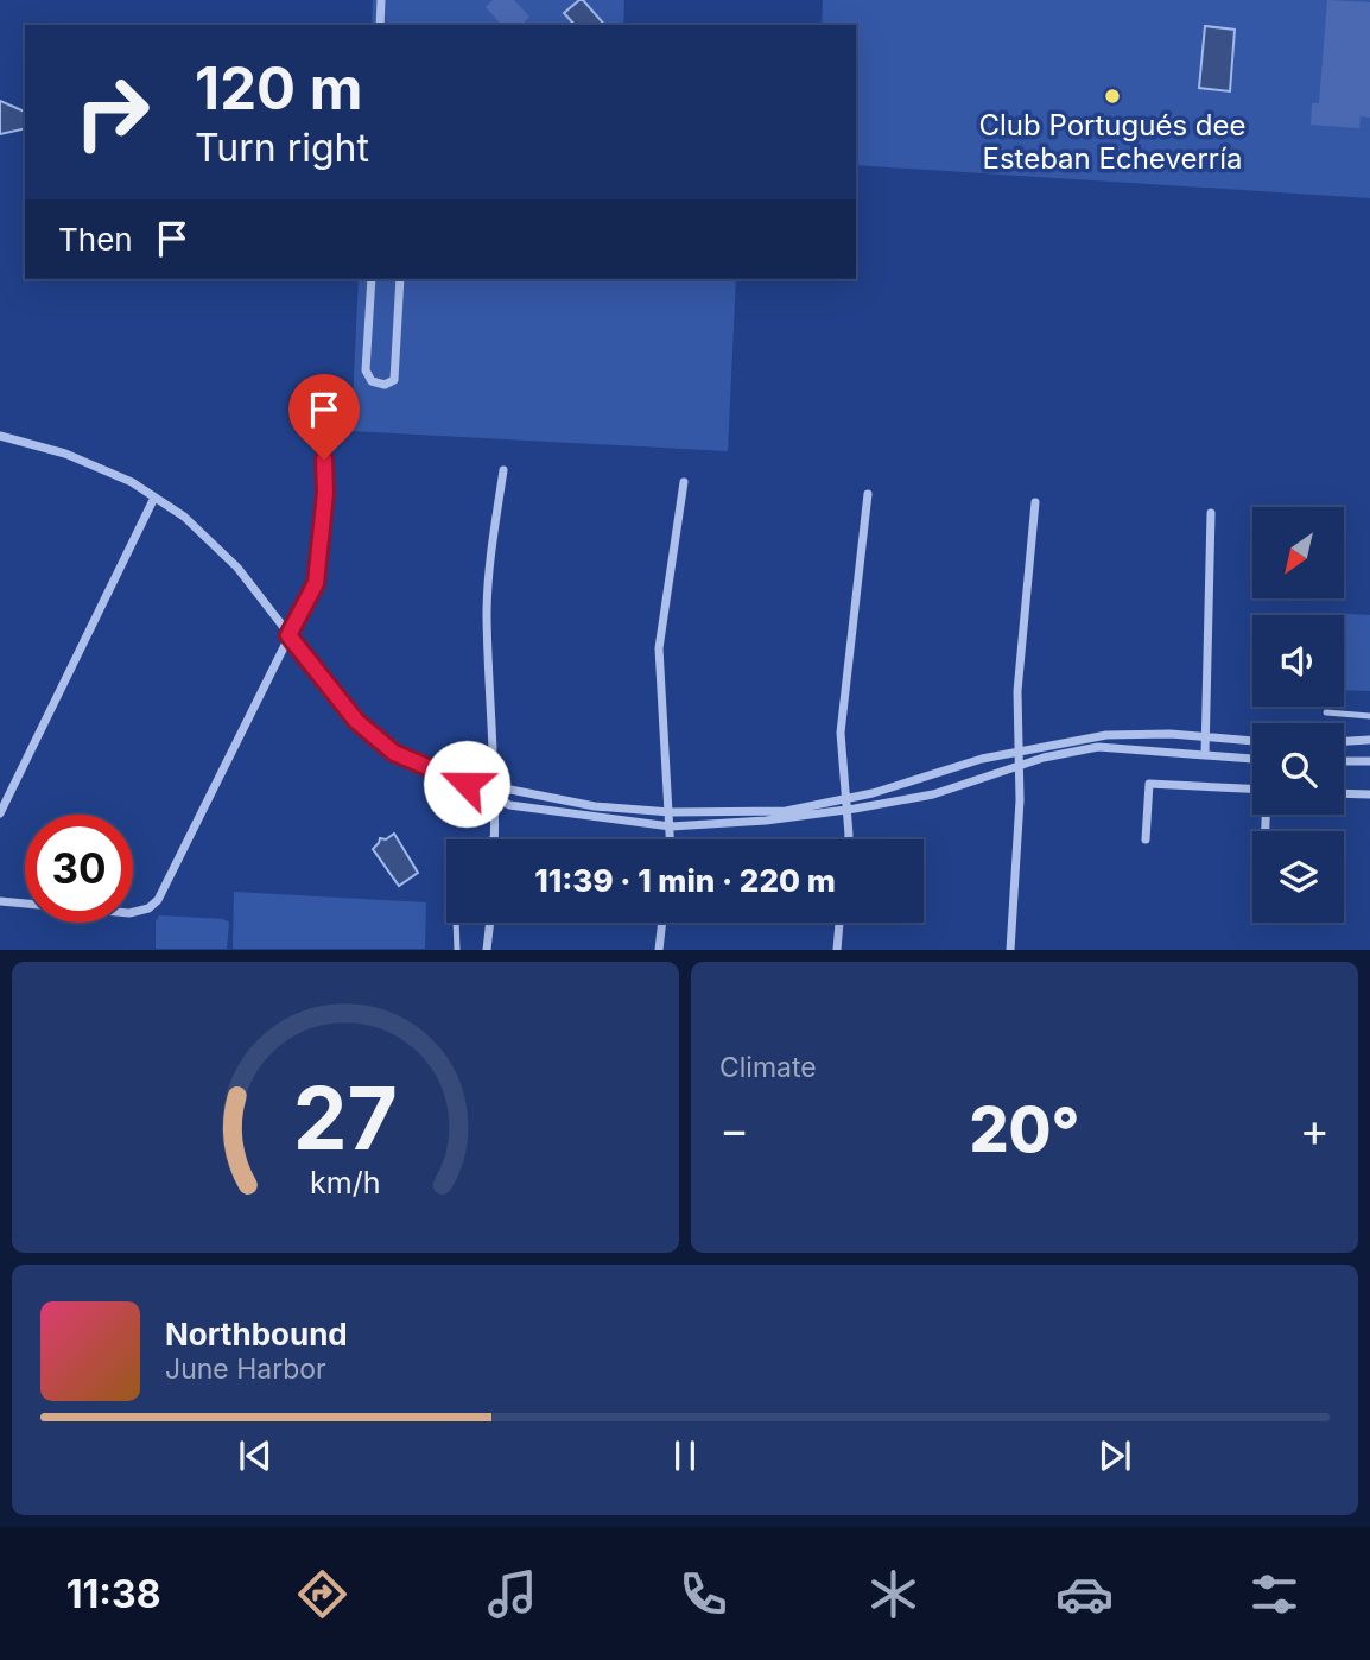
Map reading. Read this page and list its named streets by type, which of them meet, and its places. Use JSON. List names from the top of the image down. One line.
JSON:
{"places":["Club Portugués dee Esteban Echeverría"],"north":"bottom left","page":{"turn":["120 m","Turn right"],"then":"Then","limit":"30","trip":"11:39 · 1 min · 220 m","tile":"Climate","heat":["−","20°","+"],"song":["Northbound","June Harbor"],"tabs":"11:38","gauge":["27","km/h"]}}
